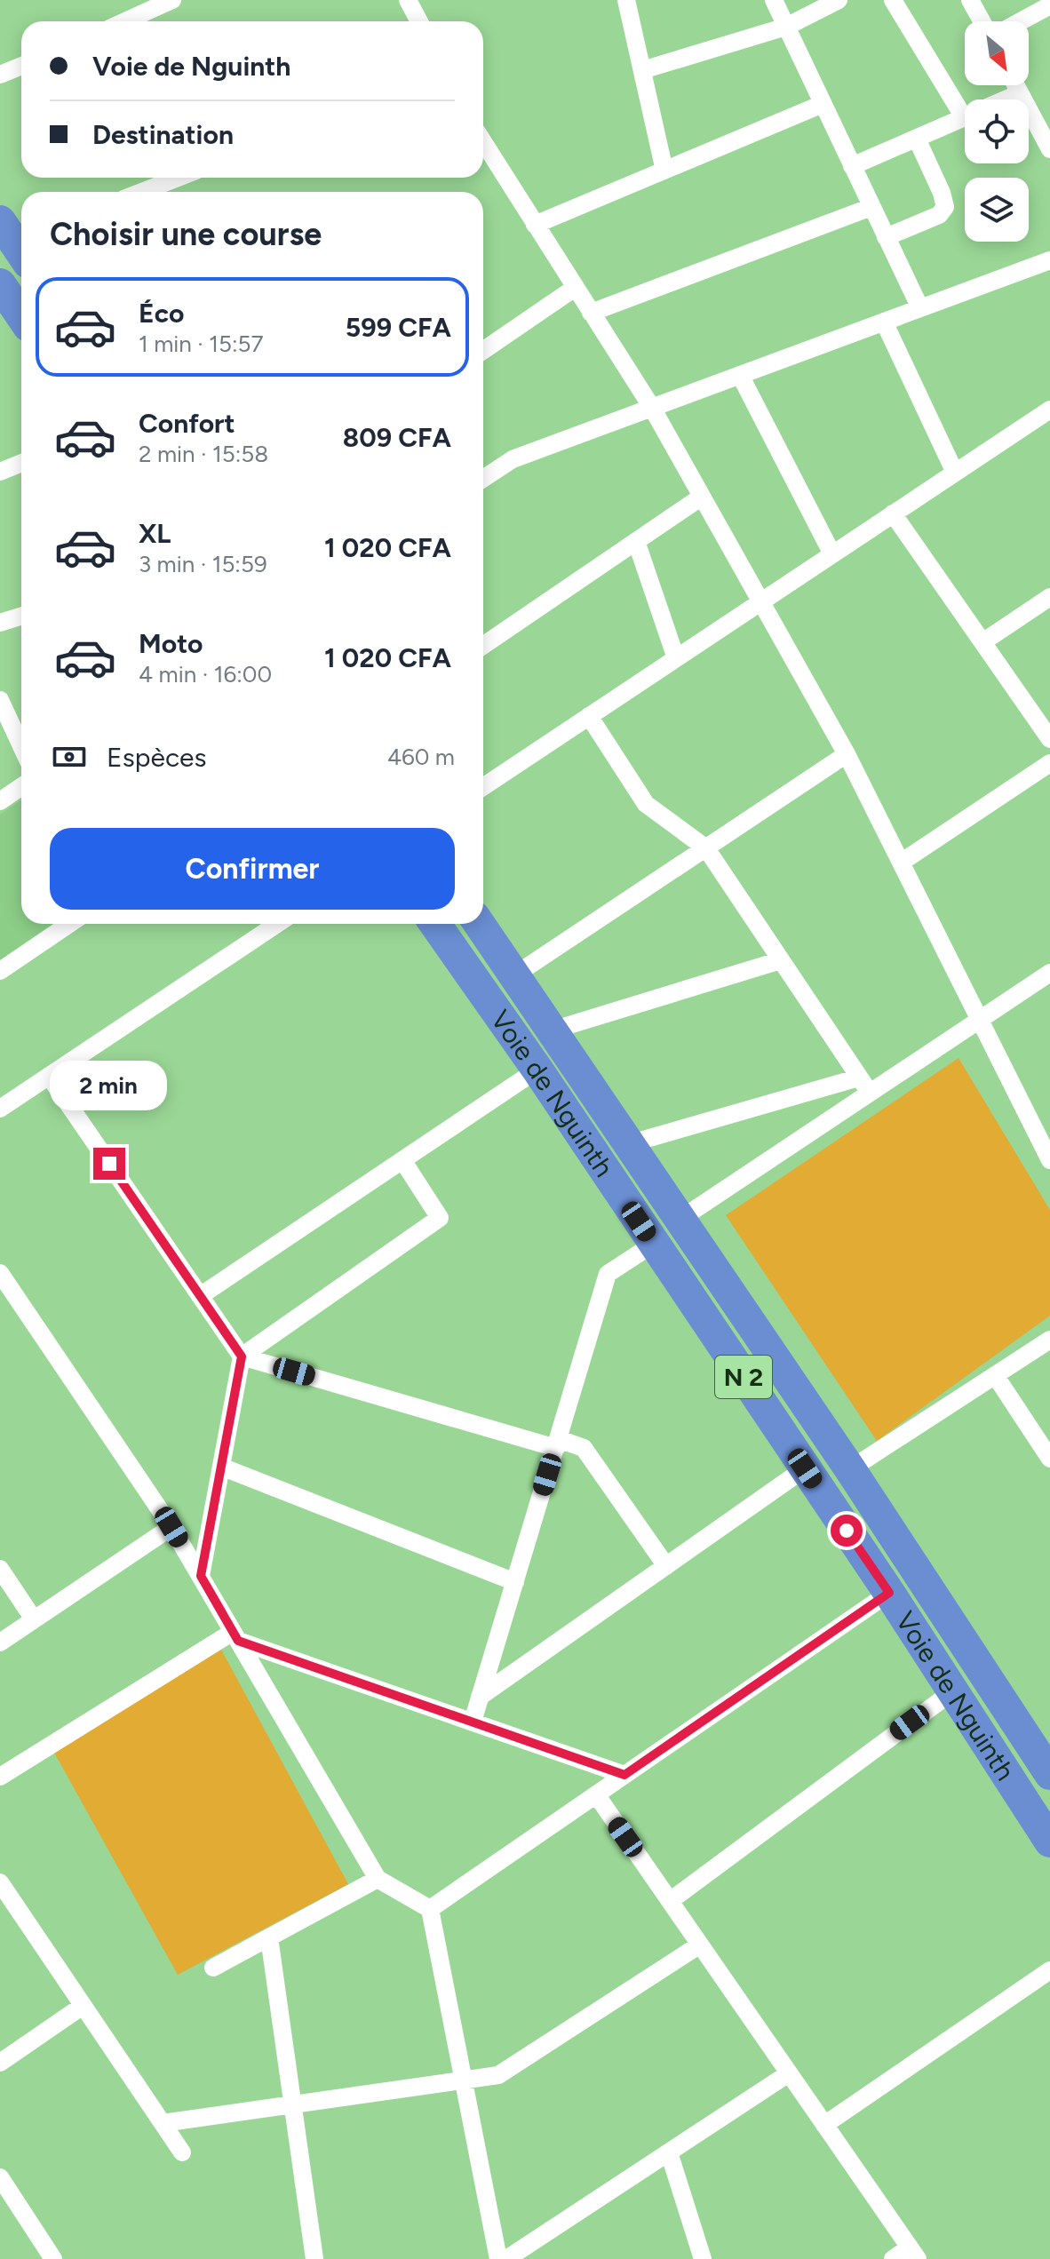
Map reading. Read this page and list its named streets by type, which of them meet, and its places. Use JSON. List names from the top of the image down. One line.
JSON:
{"streets":{"highway":["Voie de Nguinth","N 2"]},"north":"bottom right","page":{"banner":["Voie de Nguinth","Destination"],"heading":"Choisir une course","list":[{"name":"Éco","note":"1 min · 15:57","value":"599 CFA"},{"name":"Confort","note":"2 min · 15:58","value":"809 CFA"},{"name":"XL","note":"3 min · 15:59","value":"1 020 CFA"},{"name":"Moto","note":"4 min · 16:00","value":"1 020 CFA"}],"pay":["Espèces","460 m"],"buttons":"Confirmer","bubble":"2 min"}}
